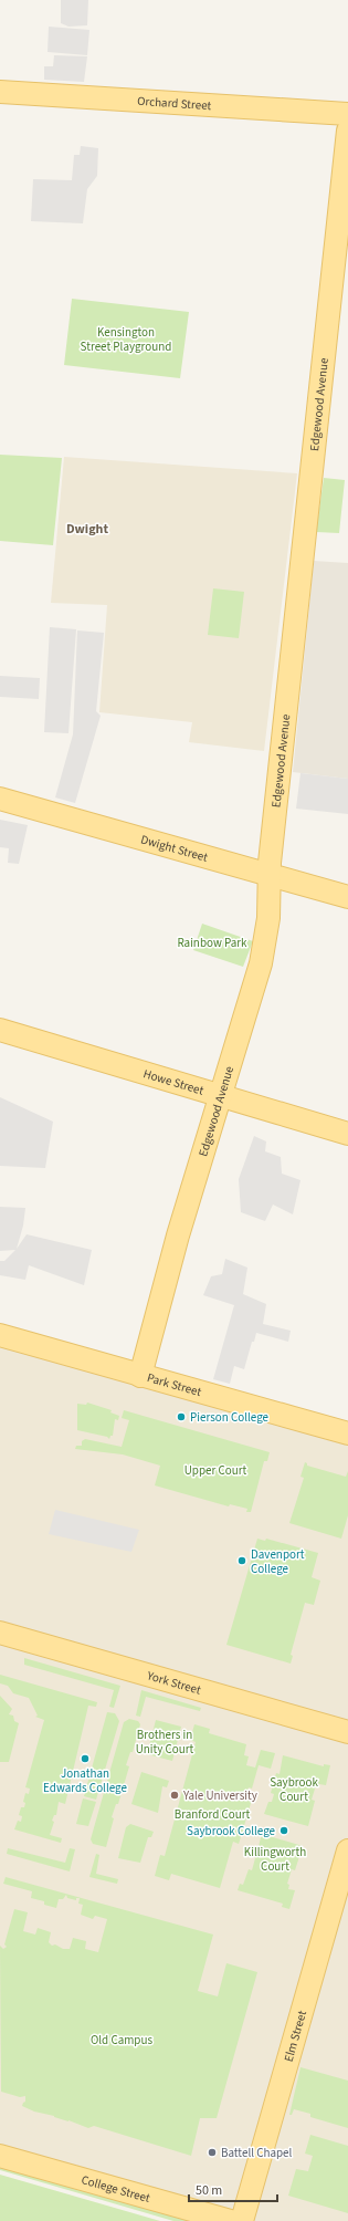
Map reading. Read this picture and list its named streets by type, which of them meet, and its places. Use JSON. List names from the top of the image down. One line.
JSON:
{"streets":{"main road":["Orchard Street","Edgewood Avenue","Dwight Street","Howe Street","Park Street","York Street","Elm Street","College Street"]},"crossings":[["Edgewood Avenue","Dwight Street"],["Edgewood Avenue","Howe Street"],["Edgewood Avenue","Park Street"]],"districts":["Dwight"],"parks":["Kensington Street Playground","Rainbow Park","Upper Court","Brothers in Unity Court","Saybrook Court","Branford Court","Killingworth Court","Old Campus"],"places":["Pierson College","Davenport College","Jonathan Edwards College","Yale University","Saybrook College","Battell Chapel"],"scale_bar":"50 m"}
